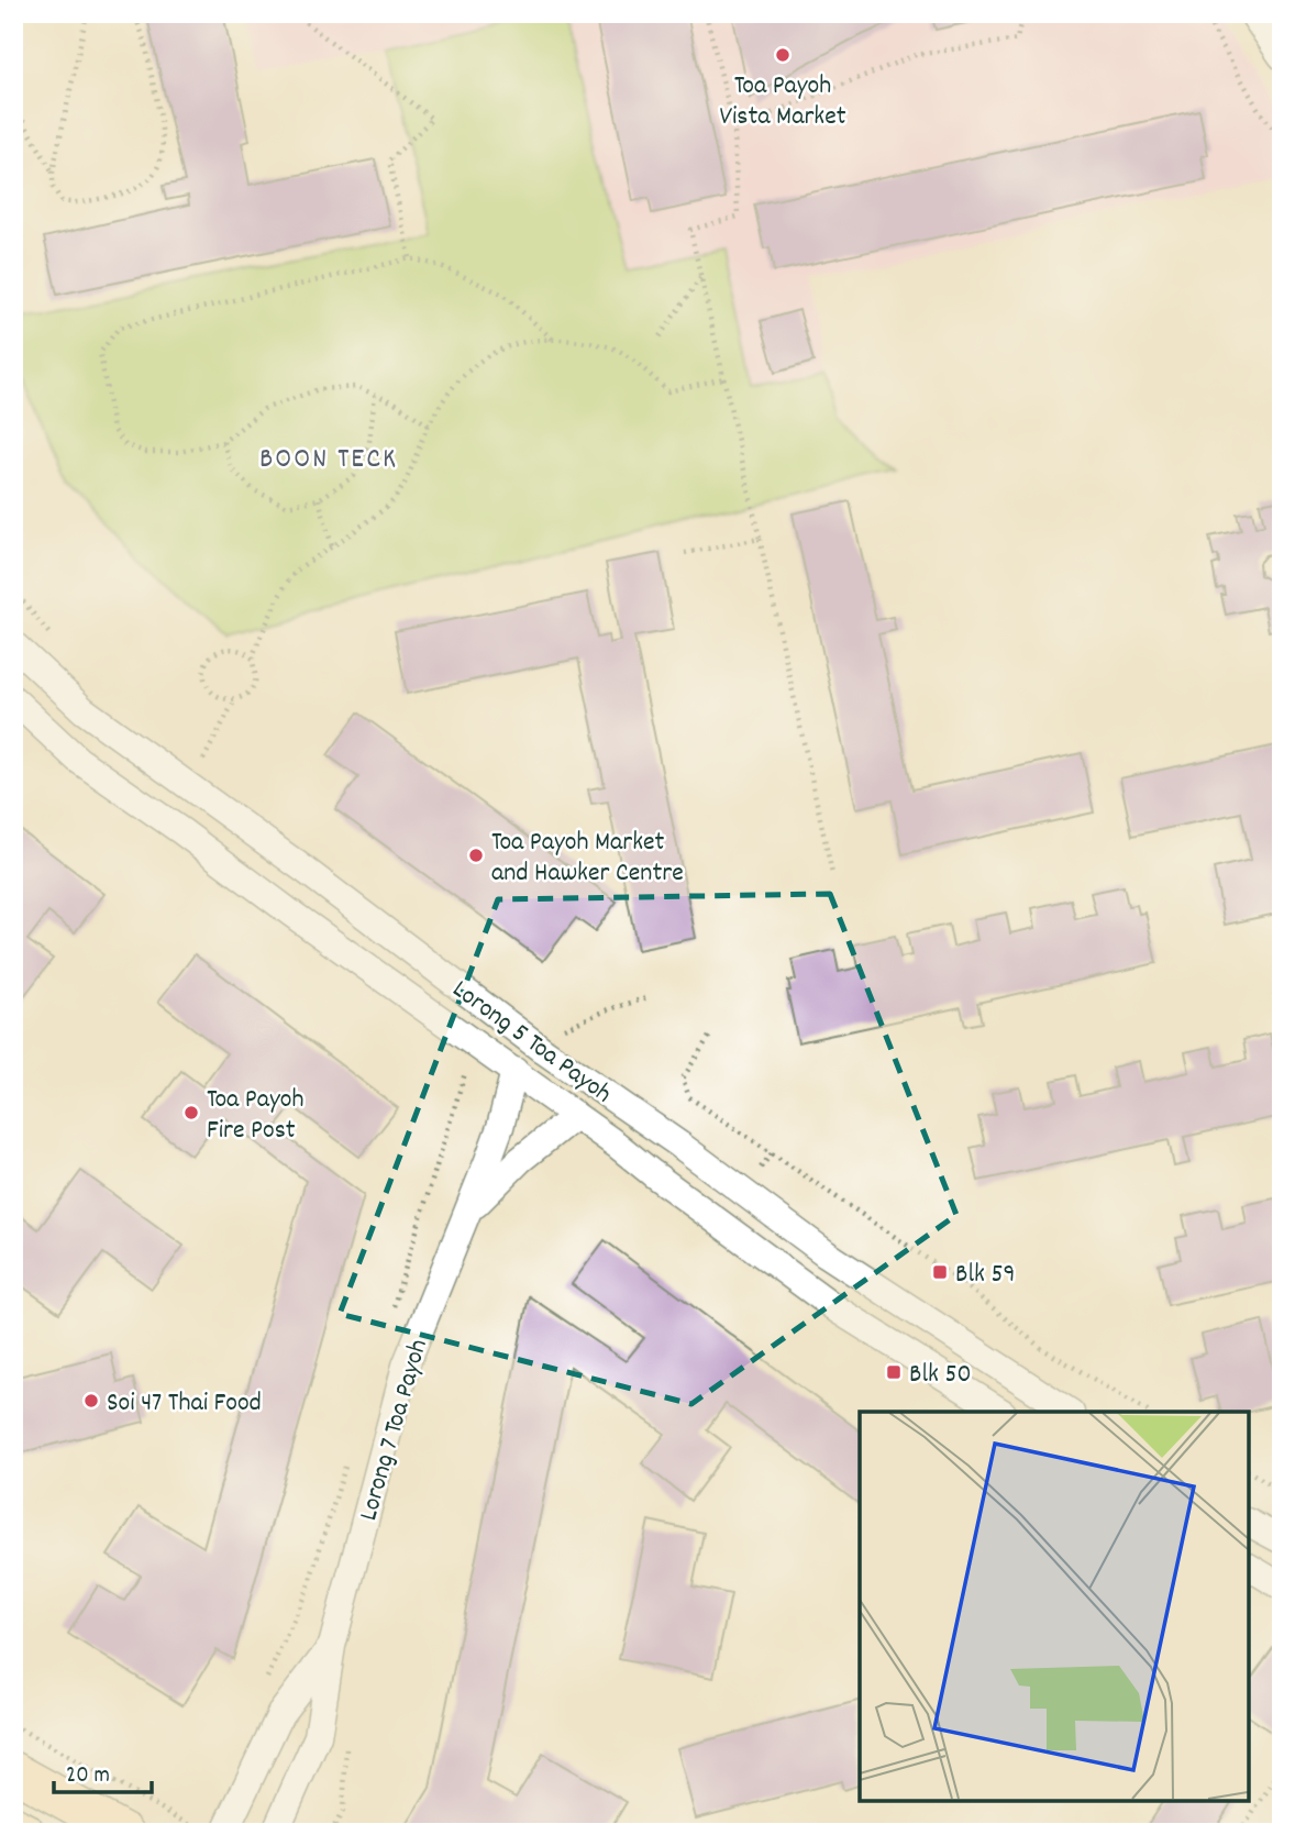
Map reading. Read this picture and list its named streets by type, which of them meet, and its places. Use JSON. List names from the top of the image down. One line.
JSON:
{"streets":{"street":["Lorong 5 Toa Payoh","Lorong 7 Toa Payoh"]},"crossings":[["Lorong 5 Toa Payoh","Lorong 7 Toa Payoh"]],"districts":["BOON TECK"],"places":{"other":["Toa Payoh Vista Market","Toa Payoh Market and Hawker Centre","Toa Payoh Fire Post","Soi 47 Thai Food"],"transit":["Blk 59","Blk 50"]},"scale_bar":"20 m"}
